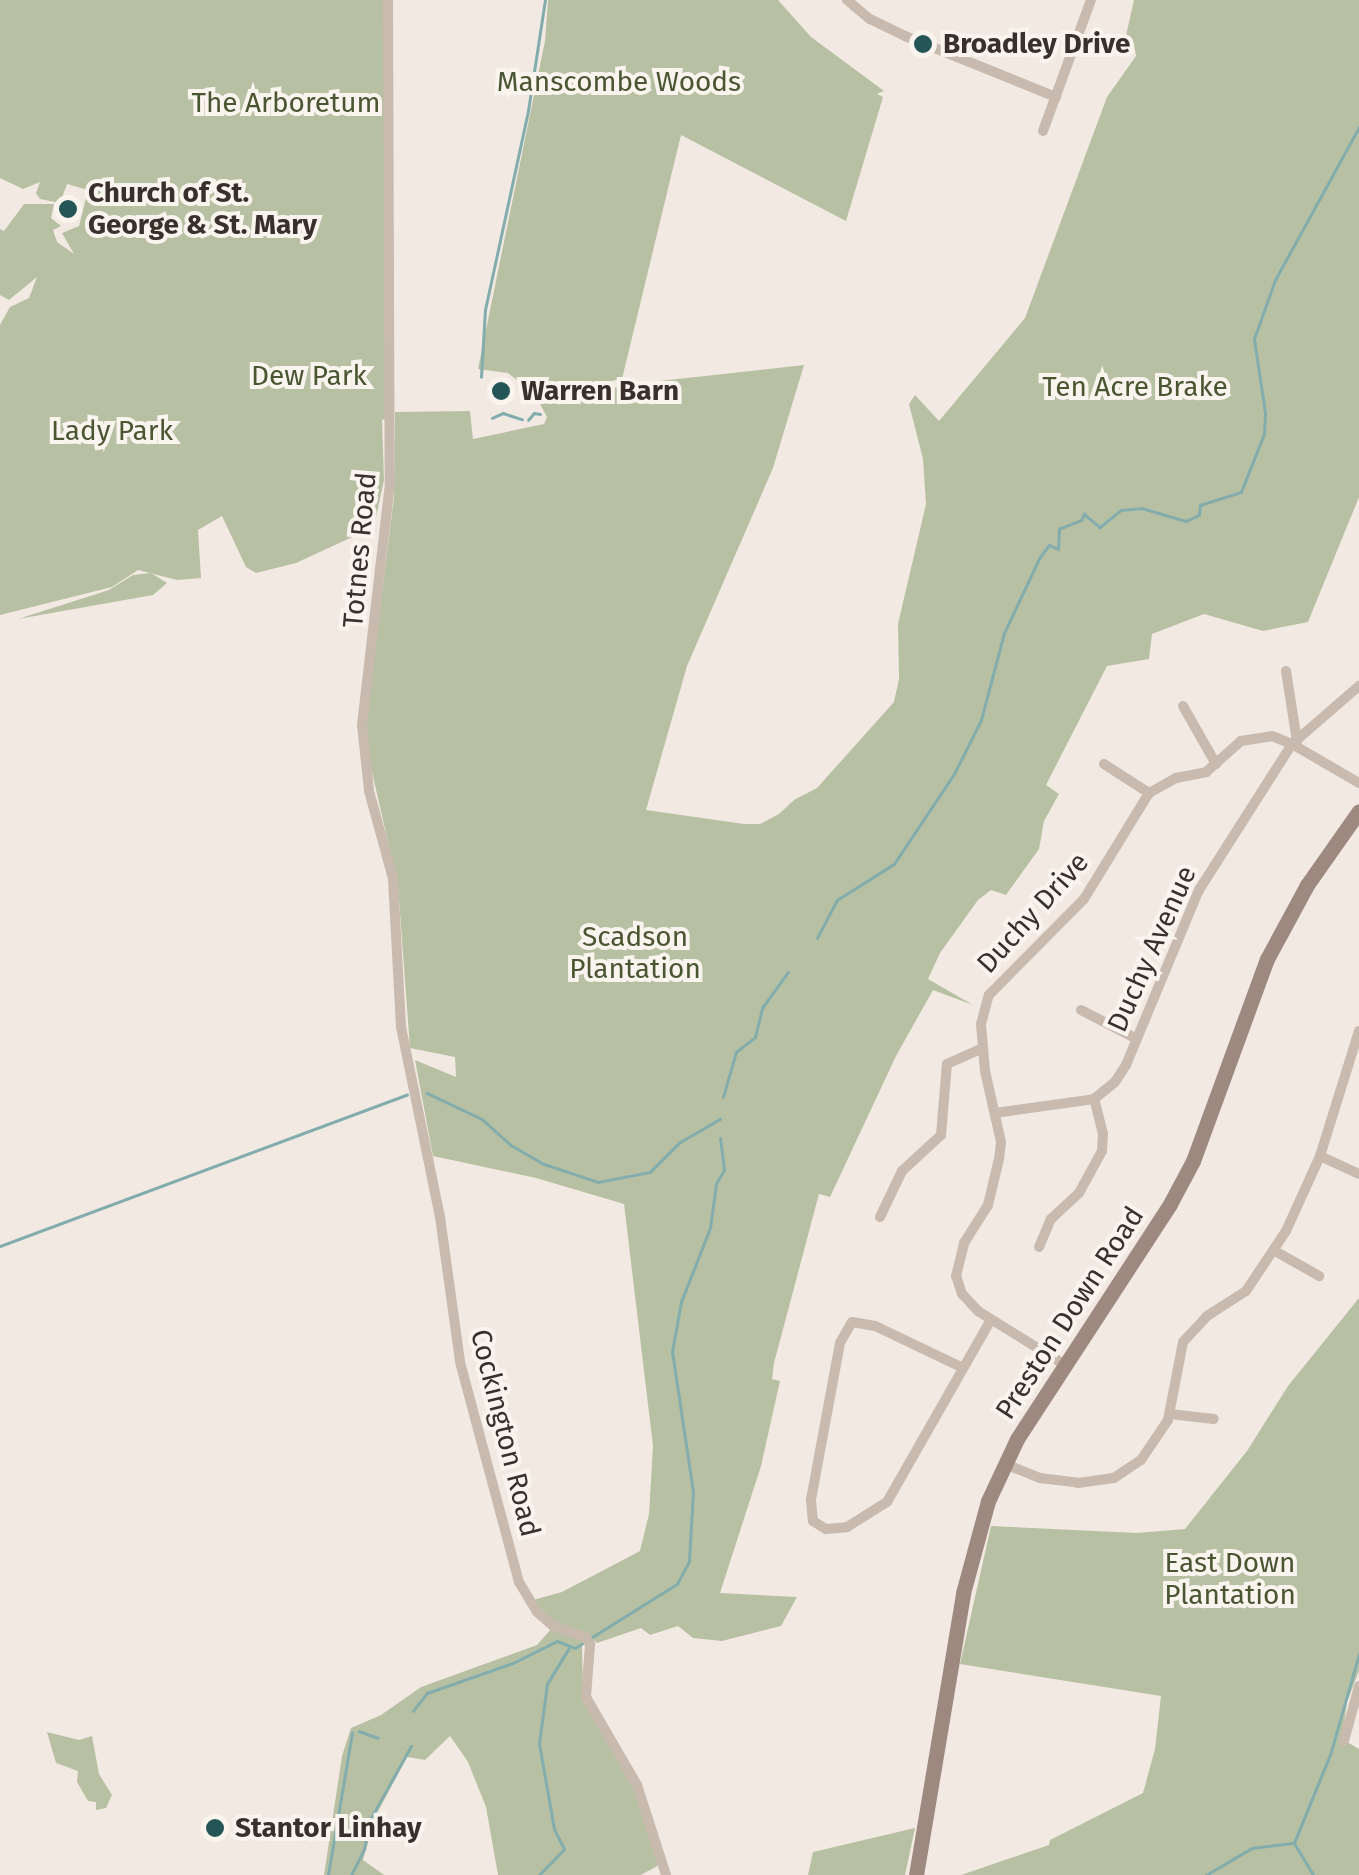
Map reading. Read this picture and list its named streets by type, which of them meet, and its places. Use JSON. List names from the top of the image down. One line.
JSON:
{"streets":{"street":["Totnes Road","Duchy Drive","Duchy Avenue","Preston Down Road","Cockington Road"]},"crossings":[["Totnes Road","Cockington Road"],["Duchy Drive","Preston Down Road"]],"parks":["Manscombe Woods","The Arboretum","Dew Park","Ten Acre Brake","Lady Park","Scadson Plantation","East Down Plantation"],"places":["Broadley Drive","Church of St. George & St. Mary","Warren Barn","Stantor Linhay"]}
